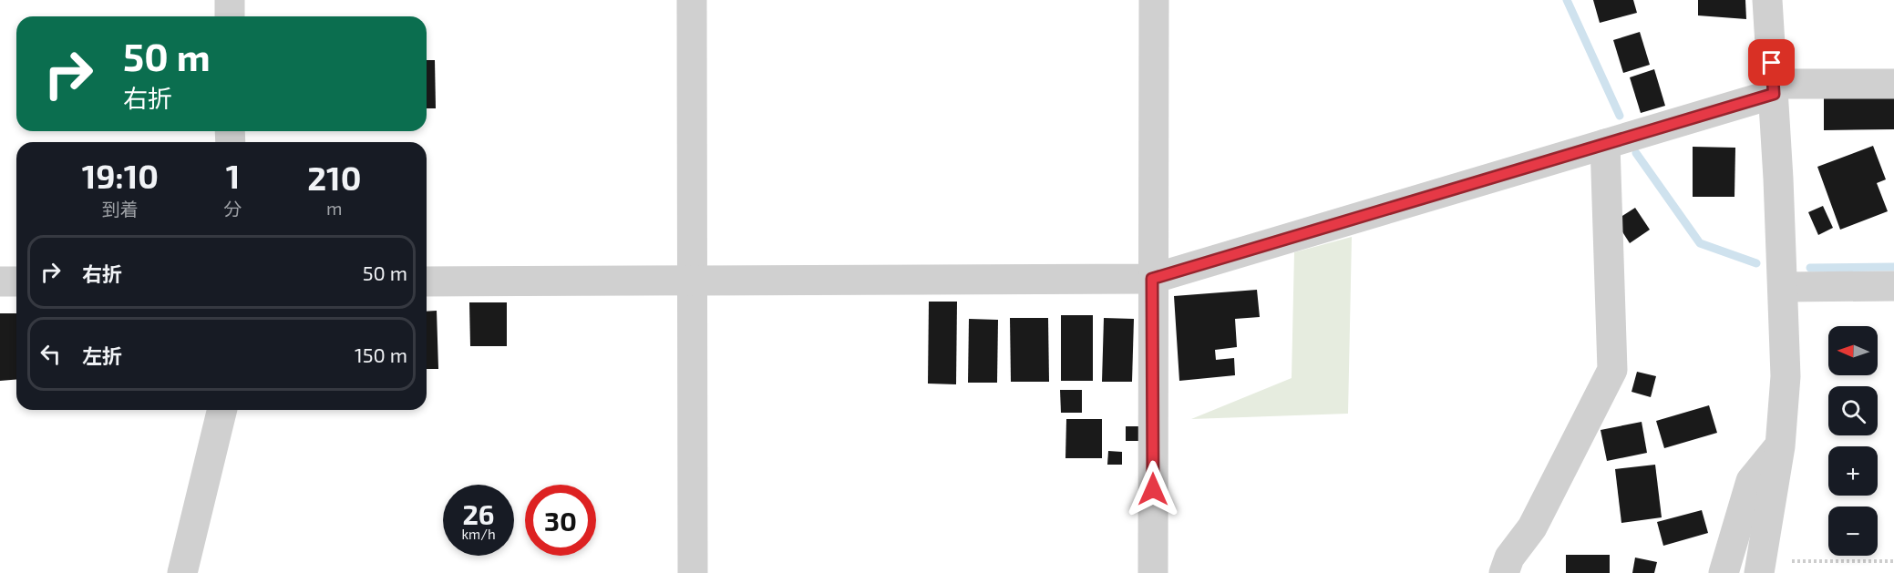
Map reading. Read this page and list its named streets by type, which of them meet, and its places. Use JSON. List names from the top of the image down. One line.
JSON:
{"north":"left","page":{"turn":["50 m","右折"],"eta":["19:10","到着","1","分","210","m"],"list":[{"name":"右折","value":"50 m"},{"name":"左折","value":"150 m"}],"map_buttons":["+","−"],"speed":"26 km/h","limit":"30"}}
